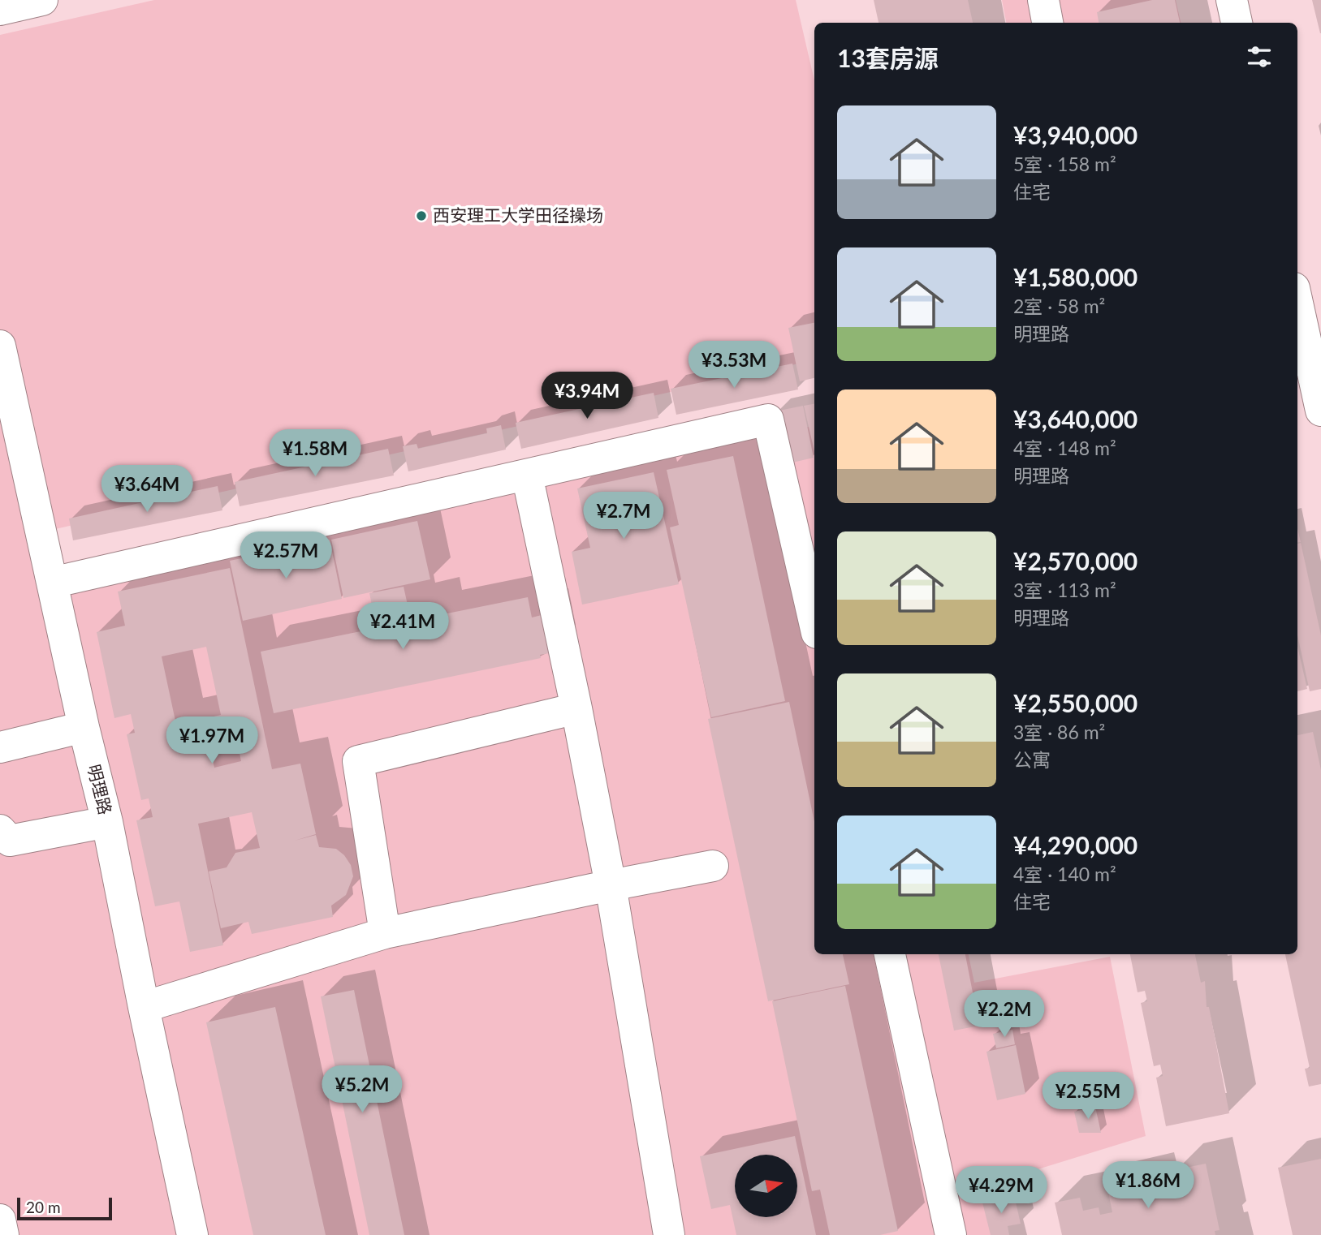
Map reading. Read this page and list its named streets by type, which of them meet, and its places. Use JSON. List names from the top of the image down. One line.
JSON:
{"streets":{"street":["明理路"]},"places":["西安理工大学田径操场"],"scale_bar":"20 m","north":"right","page":{"heading":"13套房源","list":[{"name":"¥3,940,000","note":"5室 · 158 m² · 住宅"},{"name":"¥1,580,000","note":"2室 · 58 m² · 明理路"},{"name":"¥3,640,000","note":"4室 · 148 m² · 明理路"},{"name":"¥2,570,000","note":"3室 · 113 m² · 明理路"},{"name":"¥2,550,000","note":"3室 · 86 m² · 公寓"},{"name":"¥4,290,000","note":"4室 · 140 m² · 住宅"}],"price":["¥3.53M","¥3.94M","¥1.58M","¥3.64M","¥2.7M","¥2.57M","¥2.41M","¥1.97M","¥2.2M","¥5.2M","¥2.55M","¥1.86M","¥4.29M"],"scale":"20 m"}}
